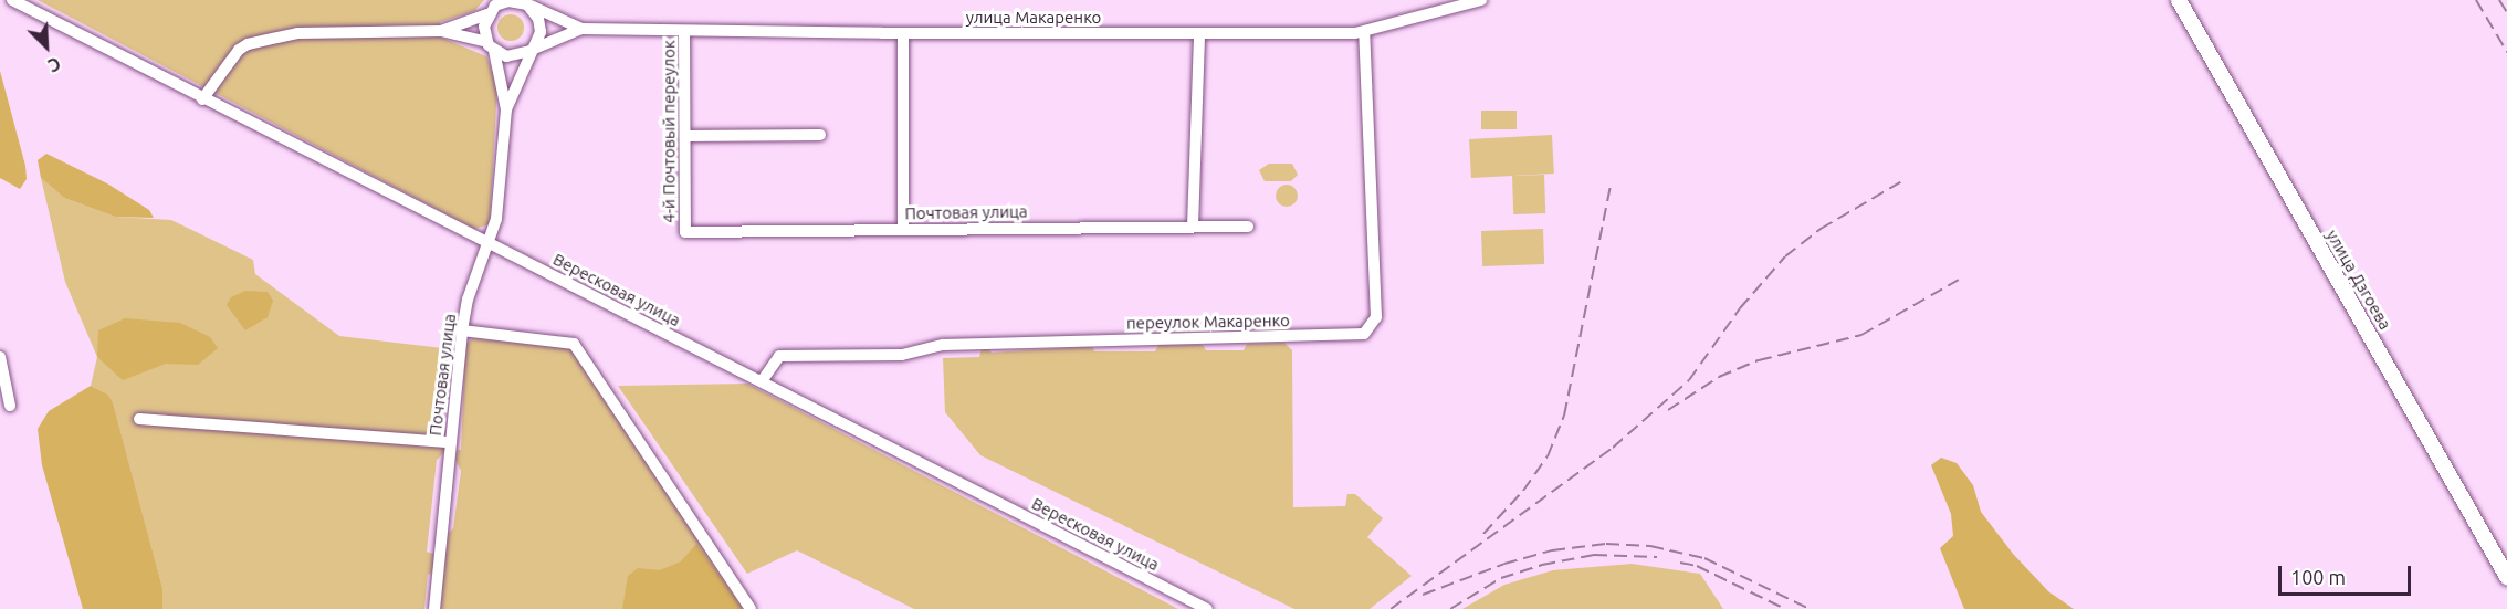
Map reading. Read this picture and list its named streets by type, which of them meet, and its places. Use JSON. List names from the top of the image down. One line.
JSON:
{"streets":{"main road":["улица Дзгоева"],"street":["улица Макаренко","4-й Почтовый переулок","Почтовая улица","Вересковая улица","переулок Макаренко"]},"crossings":[["улица Макаренко","4-й Почтовый переулок"],["улица Макаренко","Почтовая улица"],["улица Макаренко","переулок Макаренко"],["4-й Почтовый переулок","Почтовая улица"],["Почтовая улица","Вересковая улица"],["Вересковая улица","переулок Макаренко"]],"scale_bar":"100 m","north":"bottom right"}
